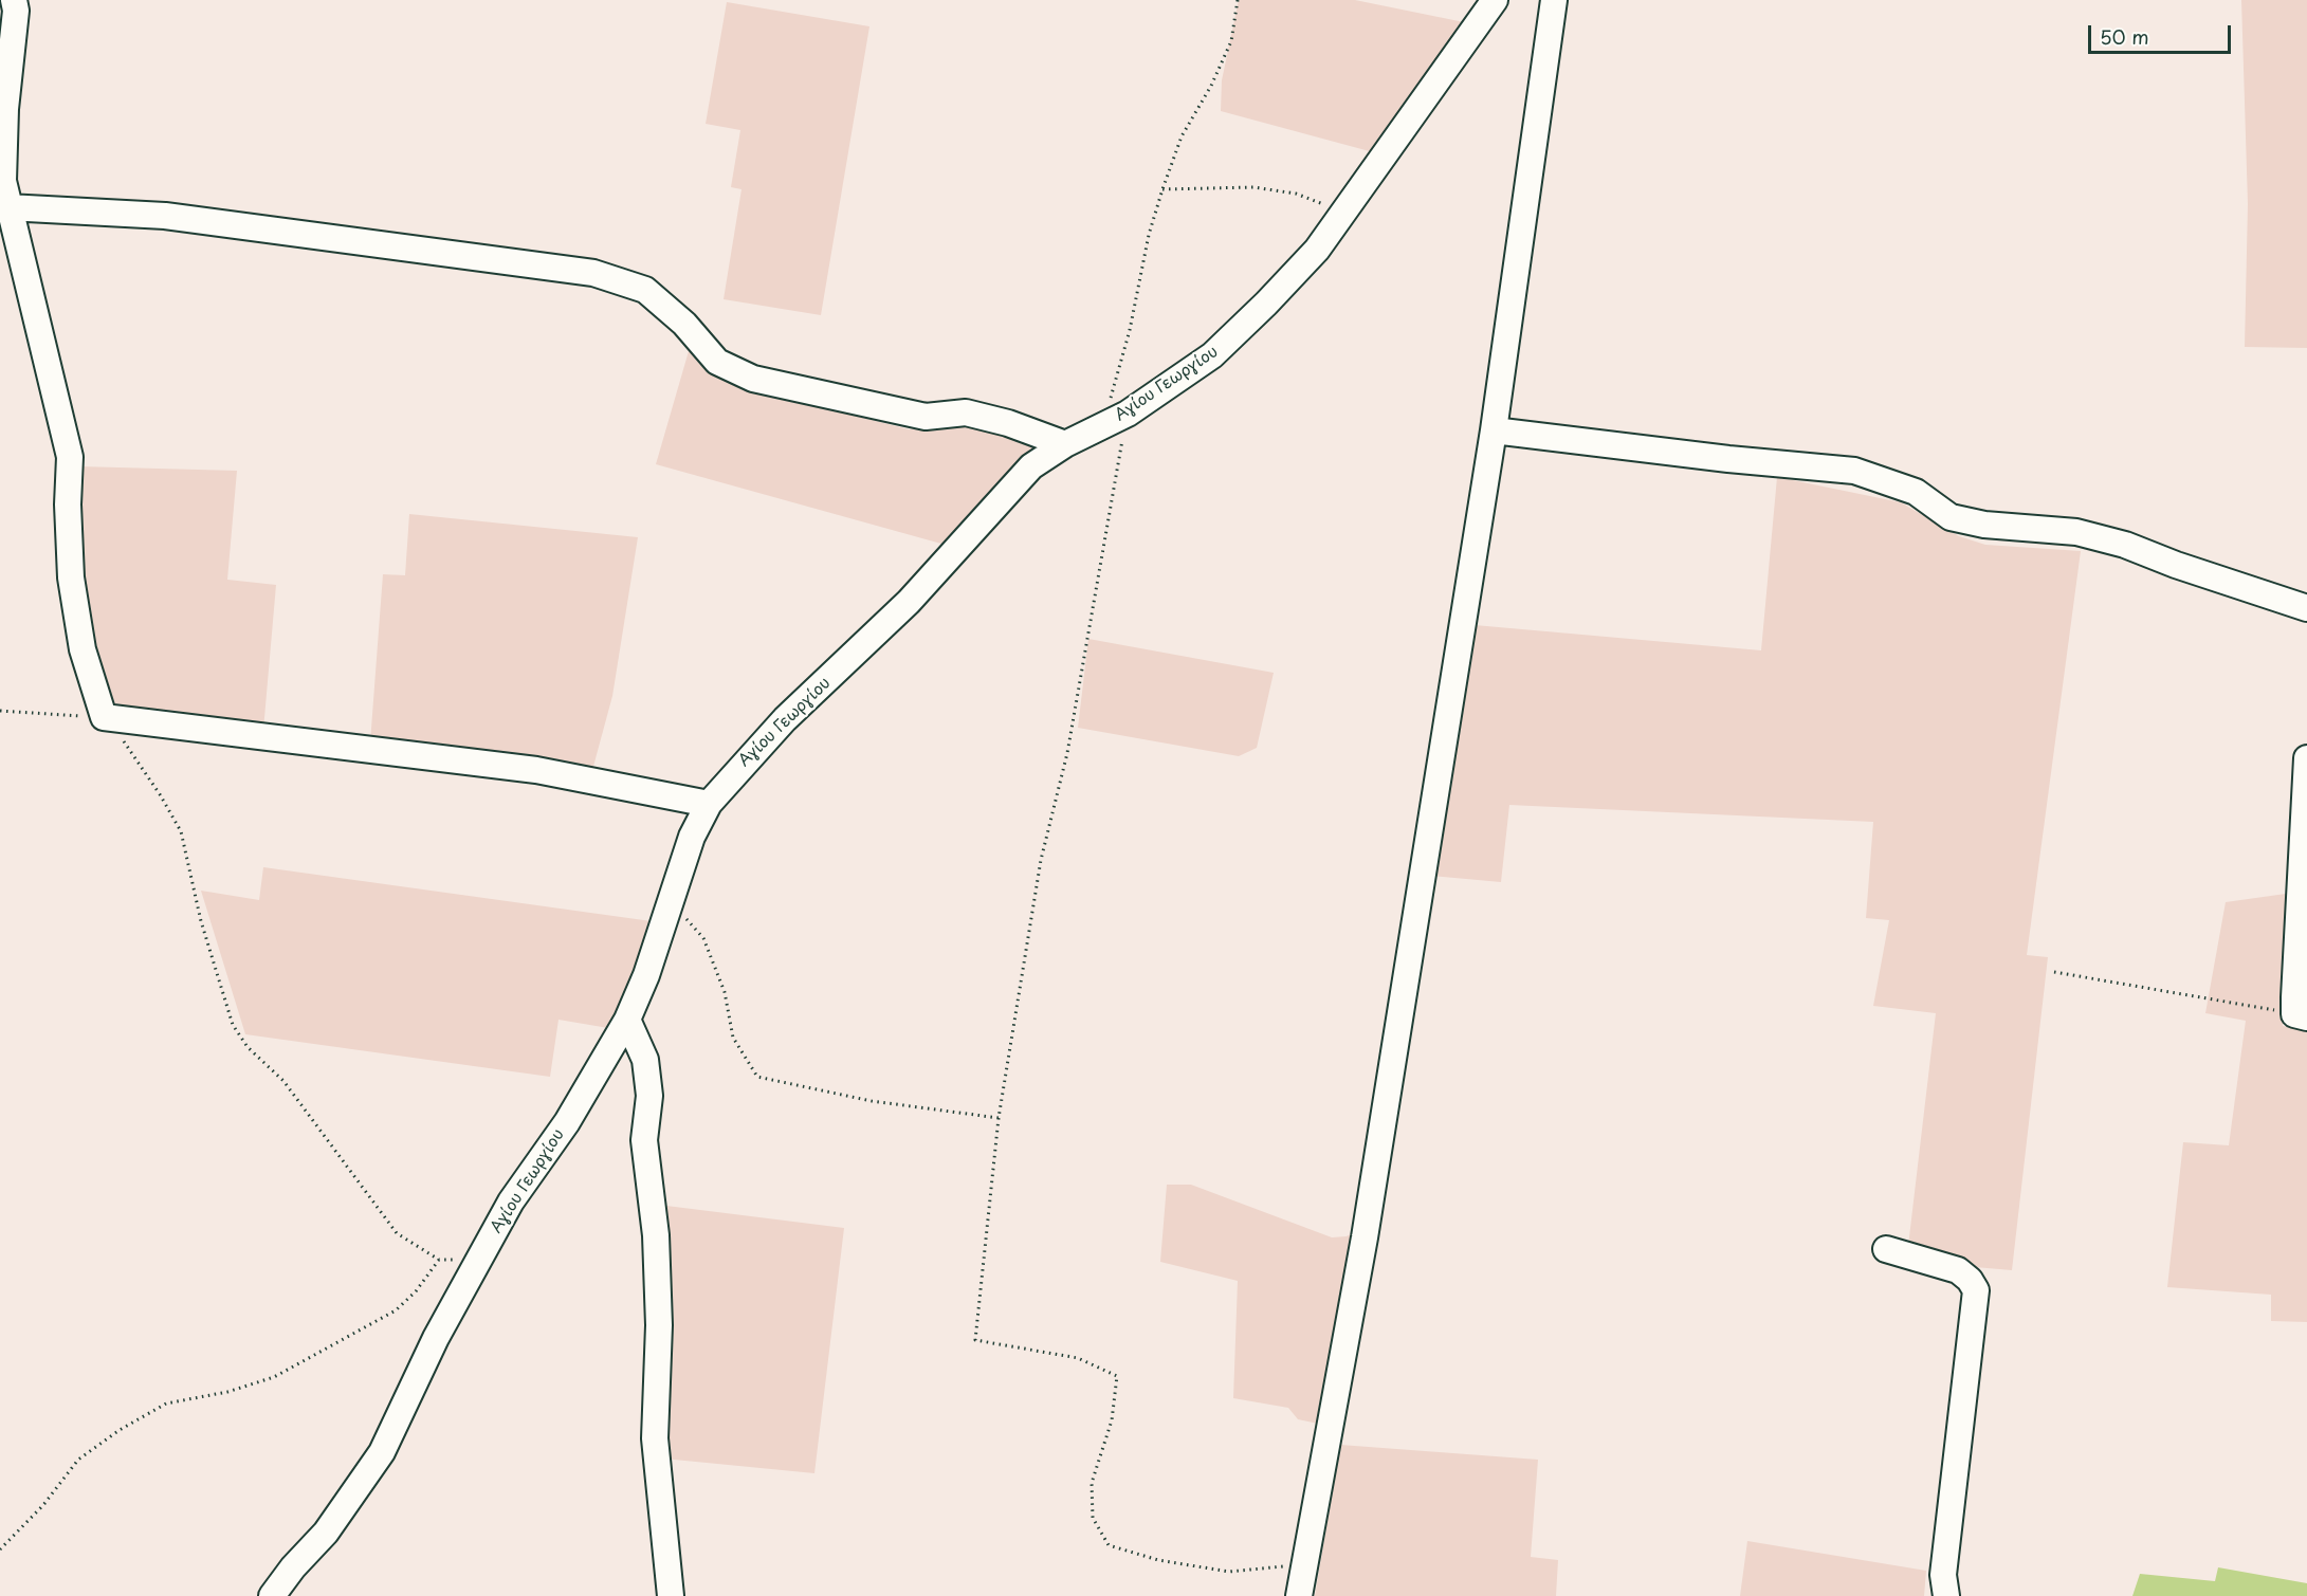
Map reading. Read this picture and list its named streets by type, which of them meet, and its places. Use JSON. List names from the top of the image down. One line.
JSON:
{"streets":{"street":["Αγίου Γεωργίου"]},"scale_bar":"50 m"}
